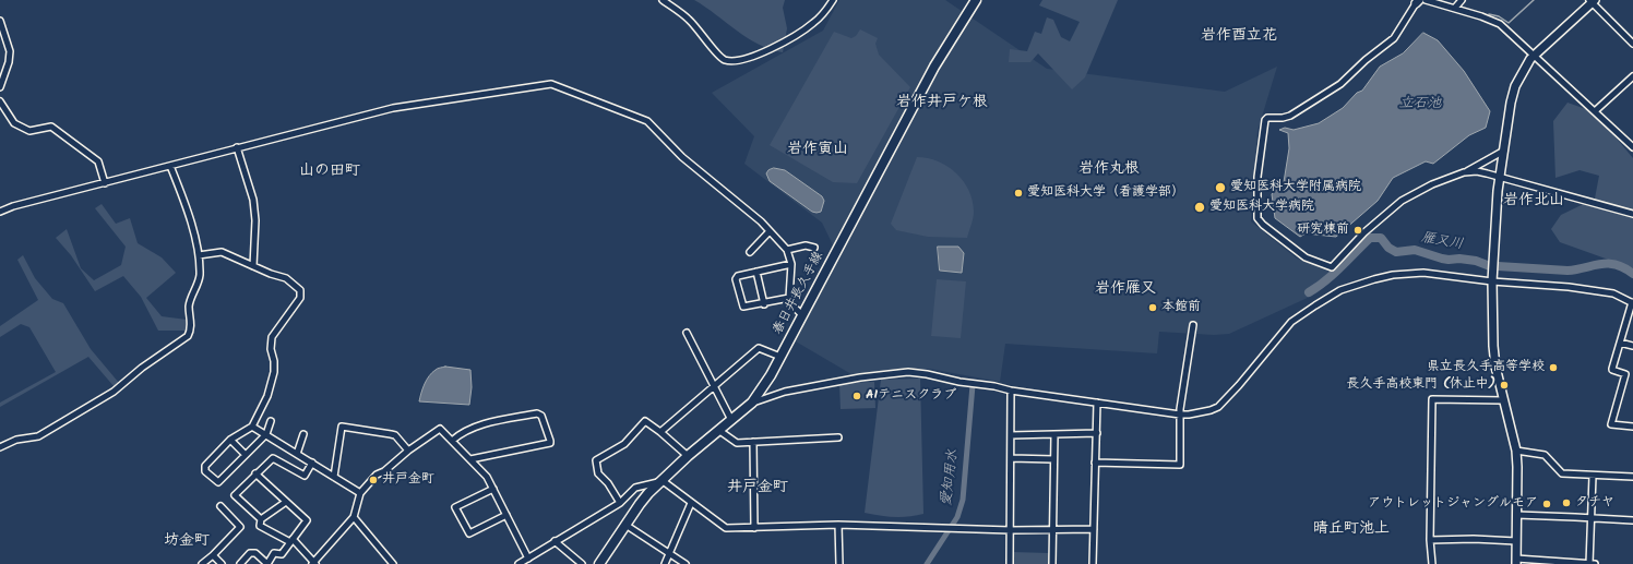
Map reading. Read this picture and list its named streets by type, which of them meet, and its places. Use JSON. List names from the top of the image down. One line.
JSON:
{"streets":{"main road":["春日井長久手線"]},"districts":["岩作酉立花","岩作井戸ケ根","岩作寅山","岩作丸根","山の田町","岩作北山","岩作雁又","井戸金町","晴丘町池上","坊金町"],"water":["立石池","雁又川","愛知用水"],"places":["愛知医科大学附属病院","愛知医科大学（看護学部）","愛知医科大学病院","研究棟前","本館前","県立長久手高等学校","長久手高校東門 (休止中)","AIテニスクラブ","井戸金町","タチヤ","アウトレットジャングルモア"]}
